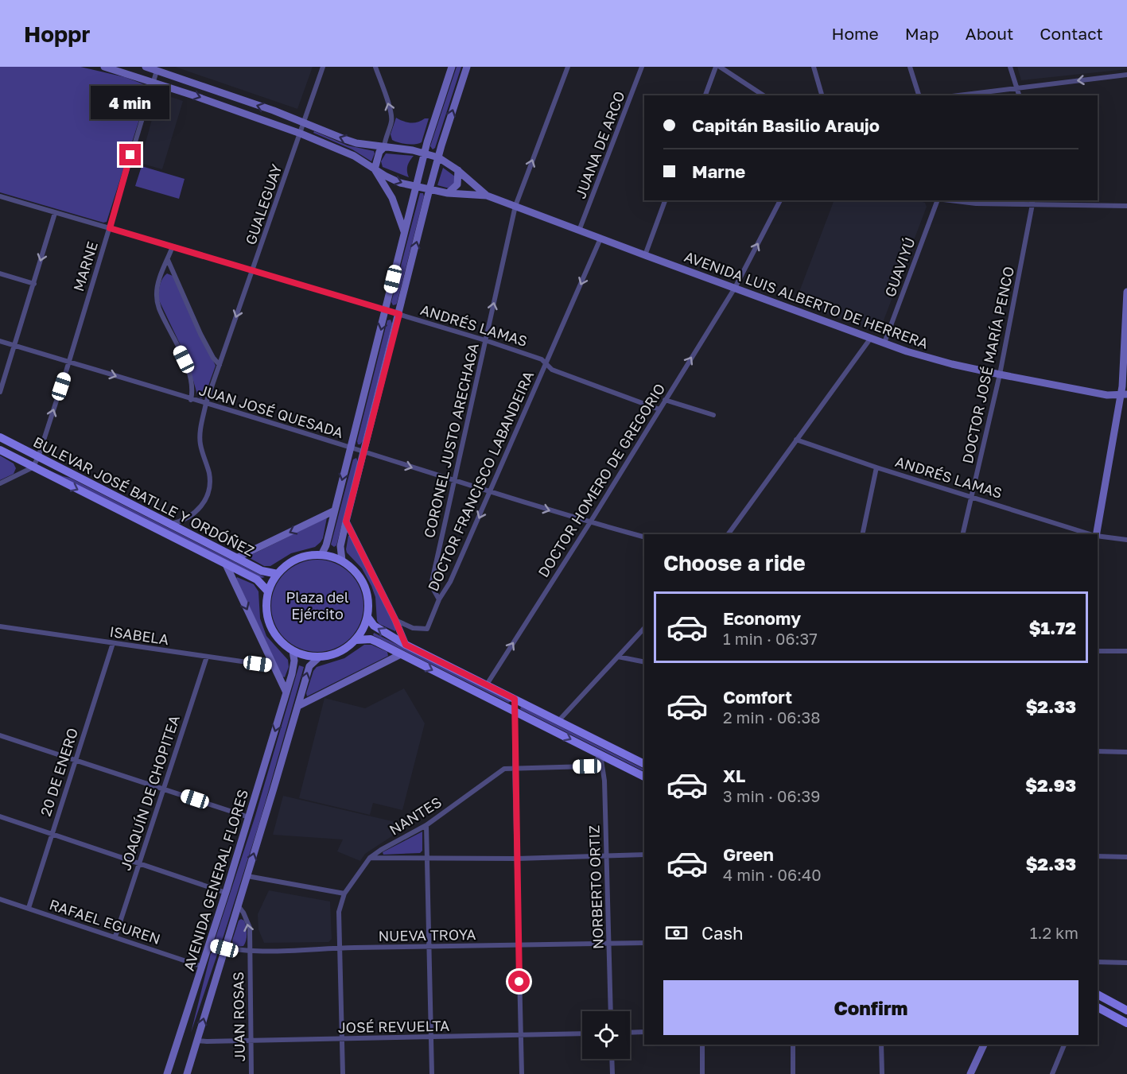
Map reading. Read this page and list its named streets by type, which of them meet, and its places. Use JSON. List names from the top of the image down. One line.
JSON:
{"streets":{"main road":["AVENIDA LUIS ALBERTO DE HERRERA","BULEVAR JOSÉ BATLLE Y ORDÓÑEZ","AVENIDA GENERAL FLORES"],"street":["JUANA DE ARCO","GUALEGUAY","MARNE","GUAVIYÚ","ANDRÉS LAMAS","DOCTOR JOSÉ MARÍA PENCO","JUAN JOSÉ QUESADA","CORONEL JUSTO ARECHAGA","DOCTOR HOMERO DE GREGORIO","DOCTOR FRANCISCO LABANDEIRA","ISABELA","20 DE ENERO","JOAQUÍN DE CHOPITEA","NANTES","NORBERTO ORTIZ","RAFAEL EGUREN","NUEVA TROYA","JUAN ROSAS","JOSÉ REVUELTA"]},"crossings":[["JUANA DE ARCO","AVENIDA LUIS ALBERTO DE HERRERA"],["GUALEGUAY","AVENIDA LUIS ALBERTO DE HERRERA"],["GUALEGUAY","ANDRÉS LAMAS"],["GUALEGUAY","JUAN JOSÉ QUESADA"],["GUALEGUAY","BULEVAR JOSÉ BATLLE Y ORDÓÑEZ"],["MARNE","AVENIDA LUIS ALBERTO DE HERRERA"],["MARNE","ANDRÉS LAMAS"],["MARNE","JUAN JOSÉ QUESADA"],["MARNE","BULEVAR JOSÉ BATLLE Y ORDÓÑEZ"],["GUAVIYÚ","AVENIDA LUIS ALBERTO DE HERRERA"],["AVENIDA LUIS ALBERTO DE HERRERA","DOCTOR JOSÉ MARÍA PENCO"],["AVENIDA LUIS ALBERTO DE HERRERA","CORONEL JUSTO ARECHAGA"],["AVENIDA LUIS ALBERTO DE HERRERA","DOCTOR HOMERO DE GREGORIO"],["AVENIDA LUIS ALBERTO DE HERRERA","DOCTOR FRANCISCO LABANDEIRA"],["ANDRÉS LAMAS","DOCTOR JOSÉ MARÍA PENCO"],["ANDRÉS LAMAS","CORONEL JUSTO ARECHAGA"],["ANDRÉS LAMAS","DOCTOR HOMERO DE GREGORIO"],["ANDRÉS LAMAS","DOCTOR FRANCISCO LABANDEIRA"],["JUAN JOSÉ QUESADA","CORONEL JUSTO ARECHAGA"],["JUAN JOSÉ QUESADA","DOCTOR HOMERO DE GREGORIO"],["JUAN JOSÉ QUESADA","DOCTOR FRANCISCO LABANDEIRA"],["CORONEL JUSTO ARECHAGA","DOCTOR FRANCISCO LABANDEIRA"],["BULEVAR JOSÉ BATLLE Y ORDÓÑEZ","ISABELA"],["BULEVAR JOSÉ BATLLE Y ORDÓÑEZ","AVENIDA GENERAL FLORES"],["ISABELA","20 DE ENERO"],["ISABELA","JOAQUÍN DE CHOPITEA"],["20 DE ENERO","RAFAEL EGUREN"],["JOAQUÍN DE CHOPITEA","RAFAEL EGUREN"],["NANTES","NORBERTO ORTIZ"],["AVENIDA GENERAL FLORES","RAFAEL EGUREN"],["AVENIDA GENERAL FLORES","NUEVA TROYA"],["AVENIDA GENERAL FLORES","JUAN ROSAS"],["AVENIDA GENERAL FLORES","JOSÉ REVUELTA"],["NORBERTO ORTIZ","NUEVA TROYA"],["NUEVA TROYA","JUAN ROSAS"],["JUAN ROSAS","JOSÉ REVUELTA"]],"one_way":["JUAN JOSÉ QUESADA","CORONEL JUSTO ARECHAGA","DOCTOR HOMERO DE GREGORIO","DOCTOR FRANCISCO LABANDEIRA"],"parks":["Plaza del Ejército"],"page":{"header":"Hoppr","nav":["Home","Map","About","Contact"],"bubble":"4 min","banner":["Capitán Basilio Araujo","Marne"],"heading":"Choose a ride","list":[{"name":"Economy","note":"1 min · 06:37","value":"$1.72"},{"name":"Comfort","note":"2 min · 06:38","value":"$2.33"},{"name":"XL","note":"3 min · 06:39","value":"$2.93"},{"name":"Green","note":"4 min · 06:40","value":"$2.33"}],"pay":["Cash","1.2 km"],"buttons":"Confirm"}}
